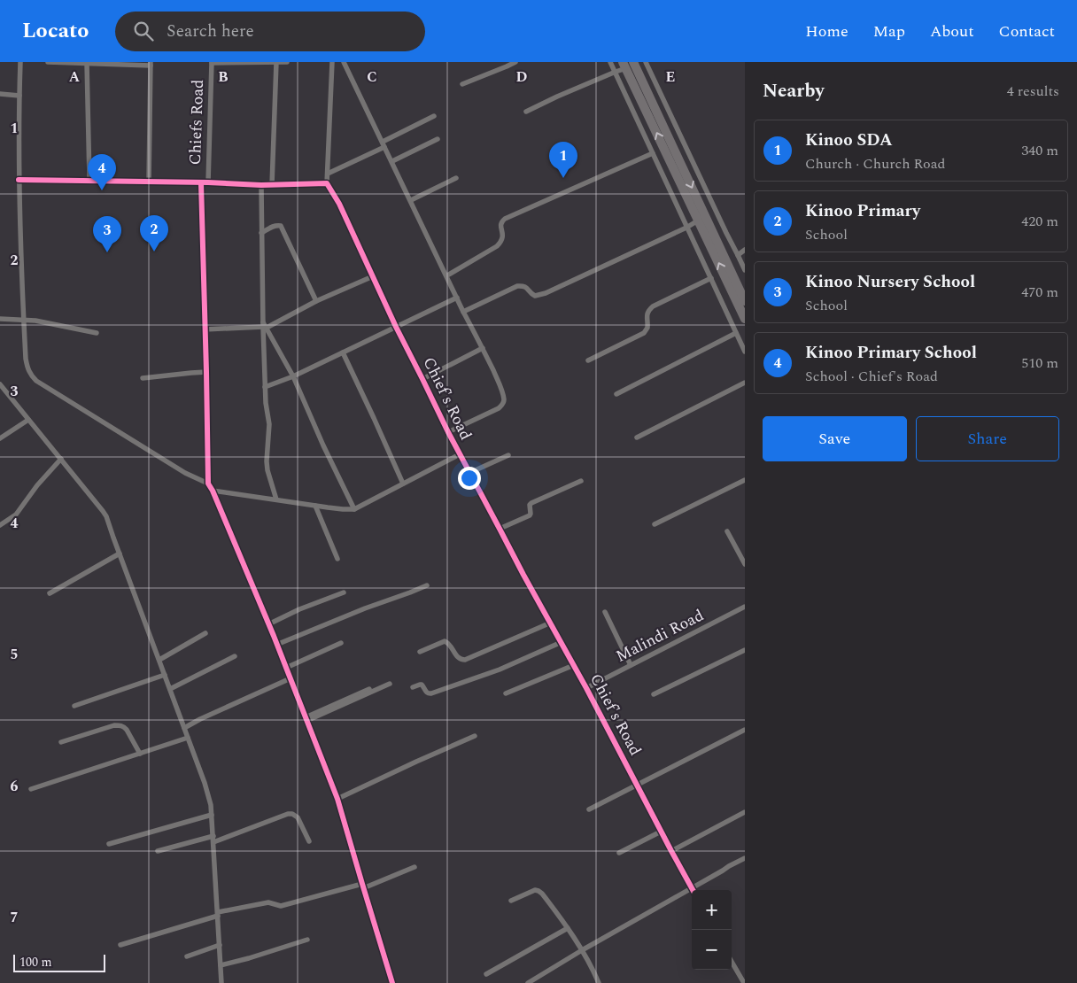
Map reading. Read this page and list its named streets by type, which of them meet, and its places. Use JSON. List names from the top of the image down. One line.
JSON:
{"streets":{"street":["Chiefs Road","Chief's Road","Malindi Road"]},"crossings":[["Chief's Road","Malindi Road"]],"scale_bar":"100 m","page":{"header":"Locato","search":"Search here","nav":["Home","Map","About","Contact"],"heading":["Nearby","4 results"],"list":[{"mark":"1","name":"Kinoo SDA","note":"Church · Church Road","value":"340 m"},{"mark":"2","name":"Kinoo Primary","note":"School","value":"420 m"},{"mark":"3","name":"Kinoo Nursery School","note":"School","value":"470 m"},{"mark":"4","name":"Kinoo Primary School","note":"School · Chief's Road","value":"510 m"}],"pins":["1","4","2","3"],"buttons":["Save","Share"],"map_buttons":["+","−"],"scale":"100 m"},"grid":{"columns":["A","B","C","D","E"],"rows":["1","2","3","4","5","6","7"]}}
